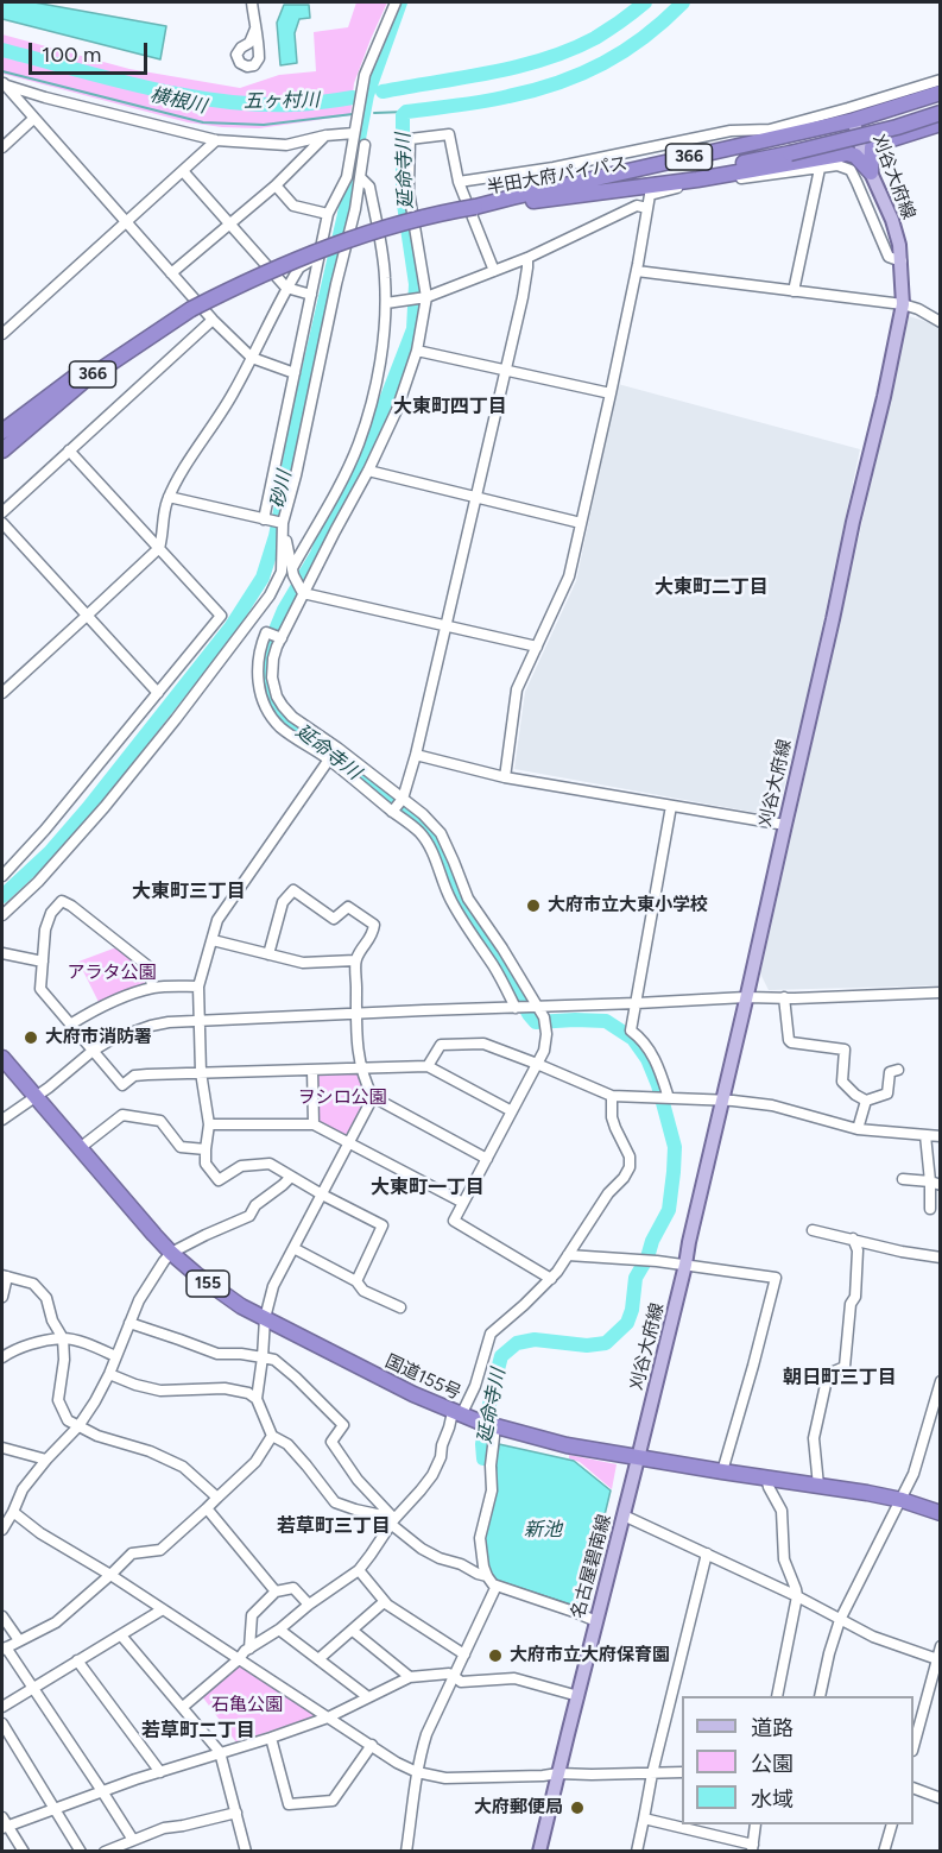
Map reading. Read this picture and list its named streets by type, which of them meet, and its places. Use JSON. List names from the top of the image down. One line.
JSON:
{"streets":{"highway":["366","半田大府パイパス","155","国道155号"],"main road":["刈谷大府線","名古屋碧南線"]},"crossings":[["366","半田大府パイパス"],["366","刈谷大府線"],["刈谷大府線","国道155号"],["刈谷大府線","名古屋碧南線"],["国道155号","名古屋碧南線"]],"districts":["大東町四丁目","大東町二丁目","大東町三丁目","大東町一丁目","朝日町三丁目","若草町三丁目","若草町二丁目"],"water":["横根川","五ヶ村川","延命寺川","砂川","新池"],"parks":["アラタ公園","ヲシロ公園","石亀公園"],"places":["大府市立大東小学校","大府市消防署","大府市立大府保育園","大府郵便局"],"legend":["道路","公園","水域"],"scale_bar":"100 m"}
